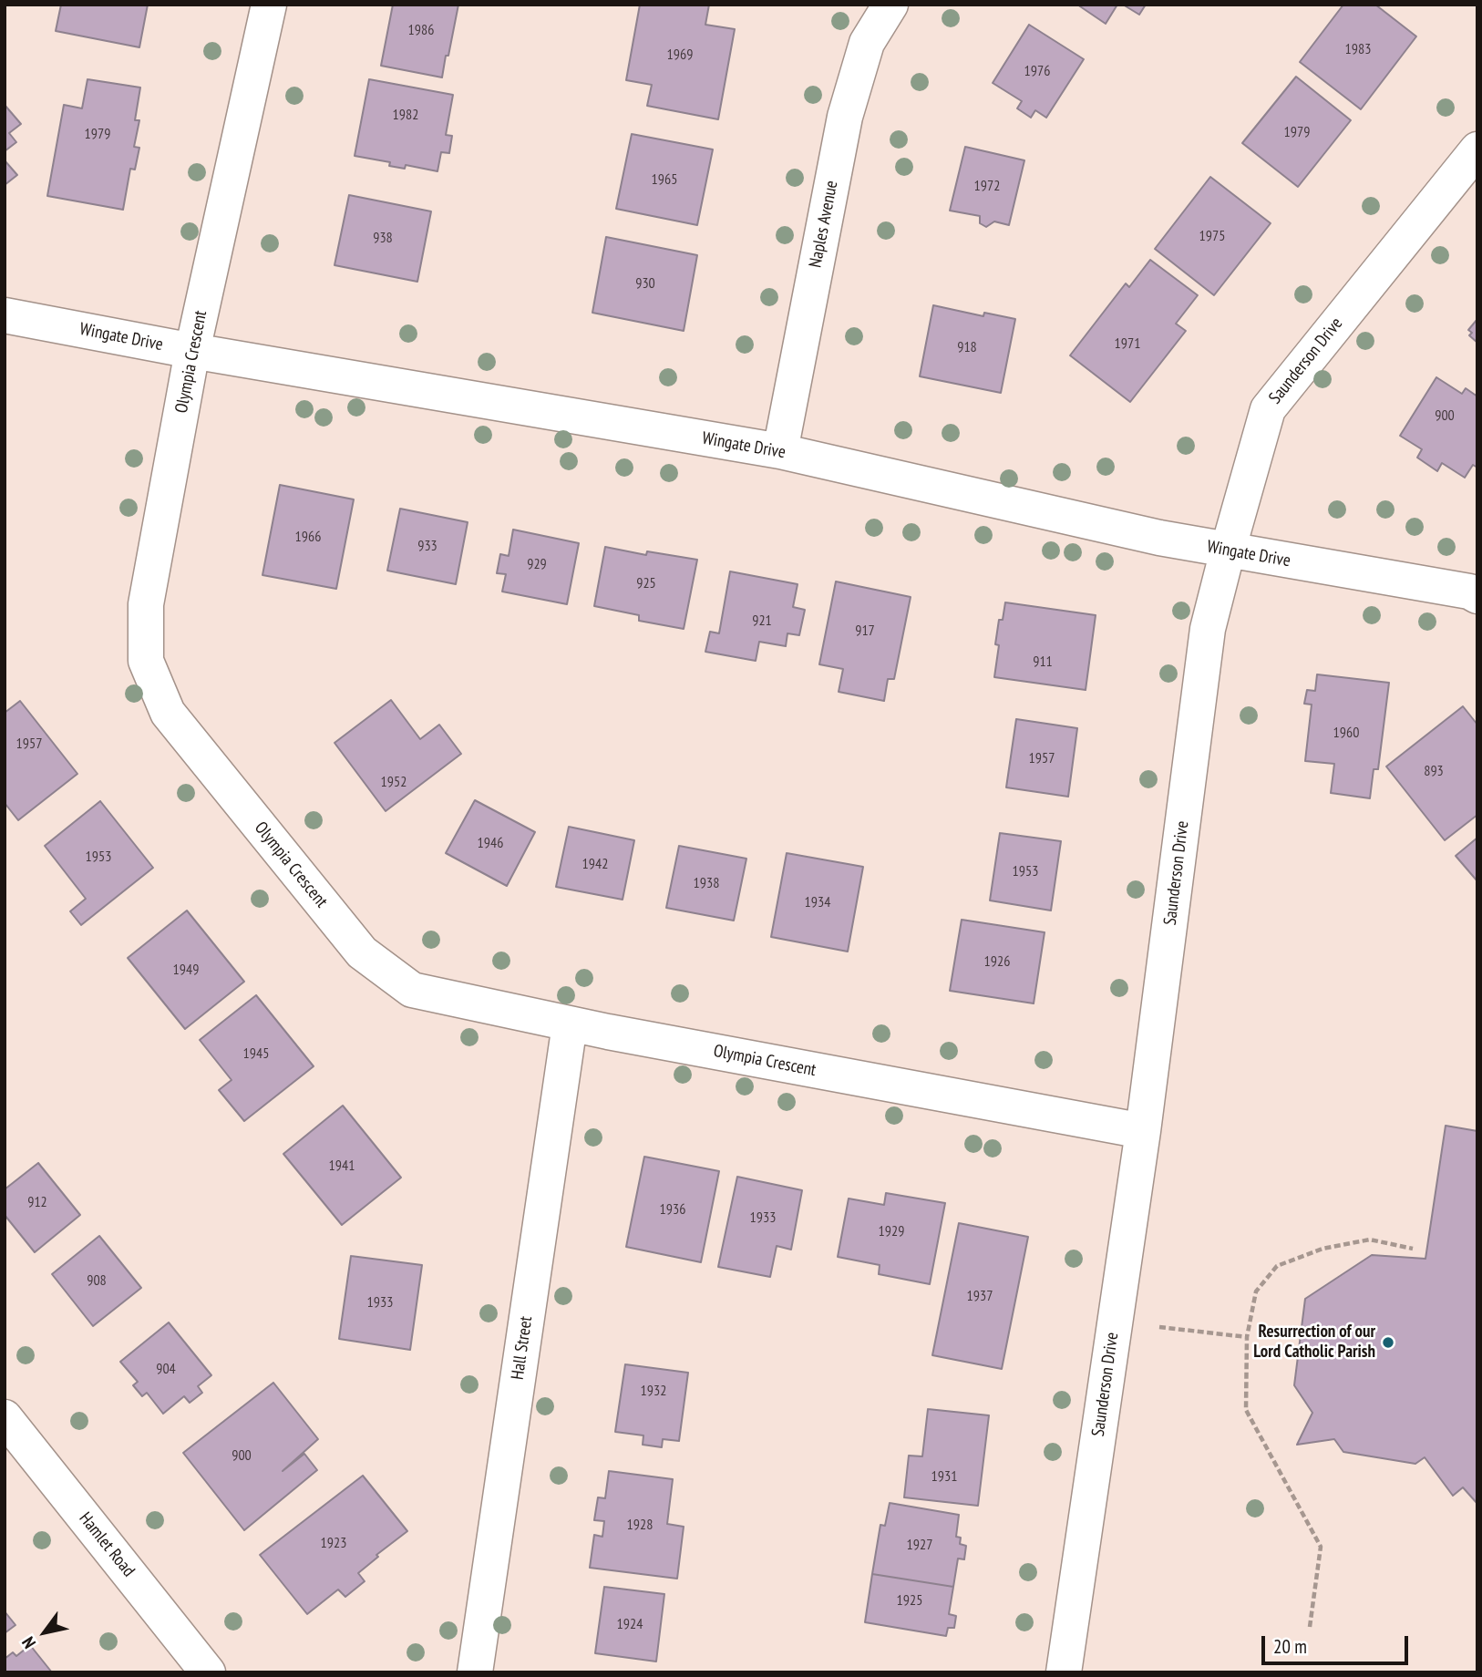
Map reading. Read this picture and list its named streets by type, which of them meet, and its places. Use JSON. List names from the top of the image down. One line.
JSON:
{"streets":{"street":["Naples Avenue","Wingate Drive","Saunderson Drive","Olympia Crescent","Hall Street","Hamlet Road"]},"crossings":[["Naples Avenue","Wingate Drive"],["Wingate Drive","Saunderson Drive"],["Wingate Drive","Olympia Crescent"],["Saunderson Drive","Olympia Crescent"],["Olympia Crescent","Hall Street"]],"places":["Resurrection of our Lord Catholic Parish"],"house_numbers":["1986","1983","1969","1976","1982","1979","1979","1965","1972","1975","938","930","1971","918","900","1966","933","929","925","921","917","911","1960","1957","1957","893","1952","1946","1953","1942","1953","1938","1934","1926","1949","1945","1941","912","1936","1933","1929","908","1937","1933","904","1932","900","1931","1928","1923","1927","1925","1924"],"scale_bar":"20 m","north":"bottom left"}
